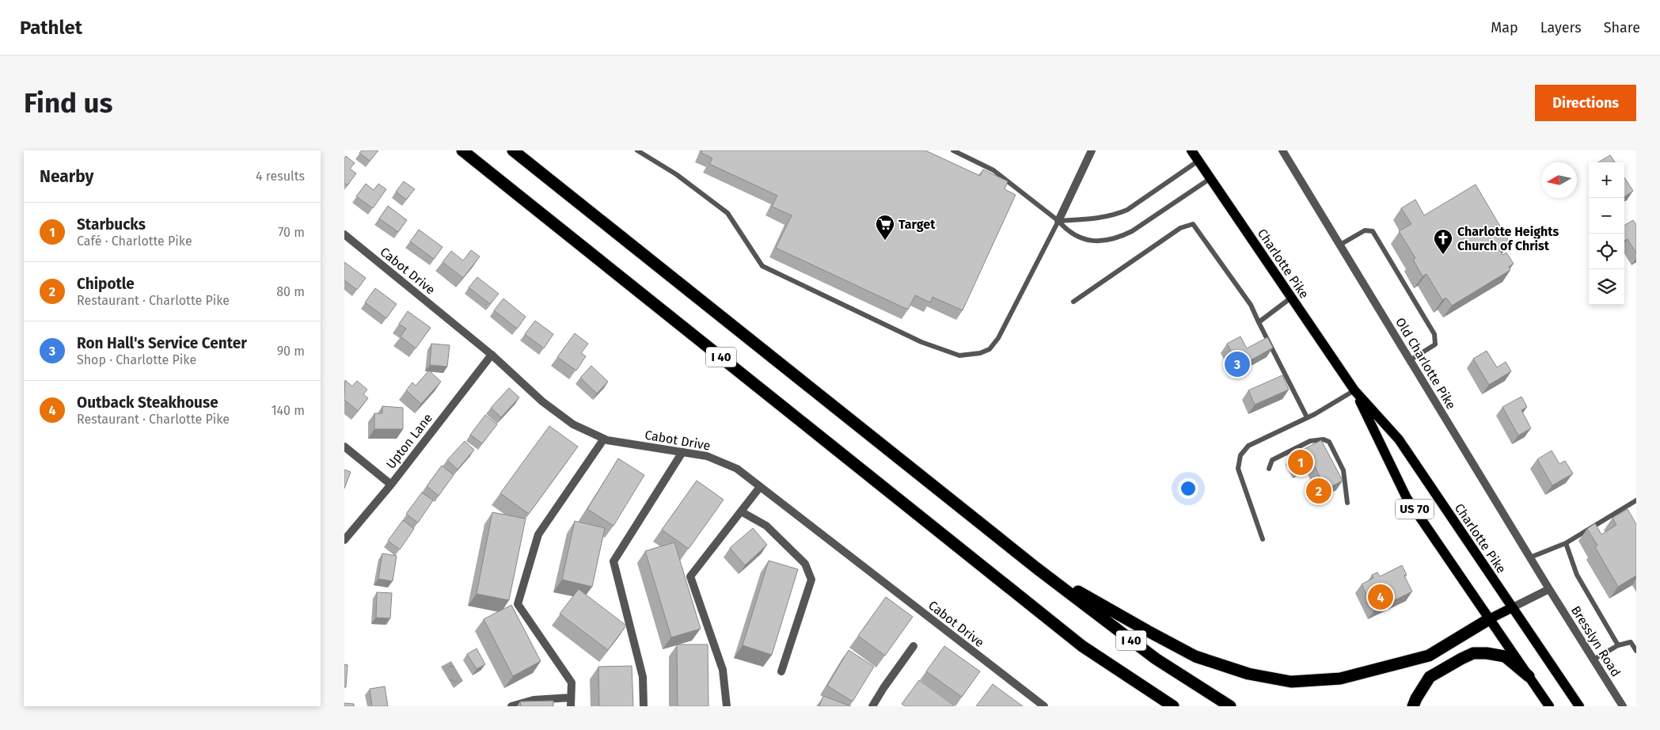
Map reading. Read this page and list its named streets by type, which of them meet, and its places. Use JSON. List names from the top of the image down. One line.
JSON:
{"streets":{"highway":["I 40"],"main road":["Charlotte Pike","US 70"],"street":["Cabot Drive","Old Charlotte Pike","Upton Lane","Bresslyn Road"]},"crossings":[["Cabot Drive","Upton Lane"],["Old Charlotte Pike","Bresslyn Road"]],"places":{"supermarket":["Target"],"church":["Charlotte Heights Church of Christ"]},"north":"left","page":{"header":"Pathlet","nav":["Map","Layers","Share"],"buttons":"Directions","title":"Find us","heading":["Nearby","4 results"],"map_buttons":["+","−"],"list":[{"mark":"1","name":"Starbucks","note":"Café · Charlotte Pike","value":"70 m"},{"mark":"2","name":"Chipotle","note":"Restaurant · Charlotte Pike","value":"80 m"},{"mark":"3","name":"Ron Hall's Service Center","note":"Shop · Charlotte Pike","value":"90 m"},{"mark":"4","name":"Outback Steakhouse","note":"Restaurant · Charlotte Pike","value":"140 m"}],"pins":["3","1","2","4"]}}
